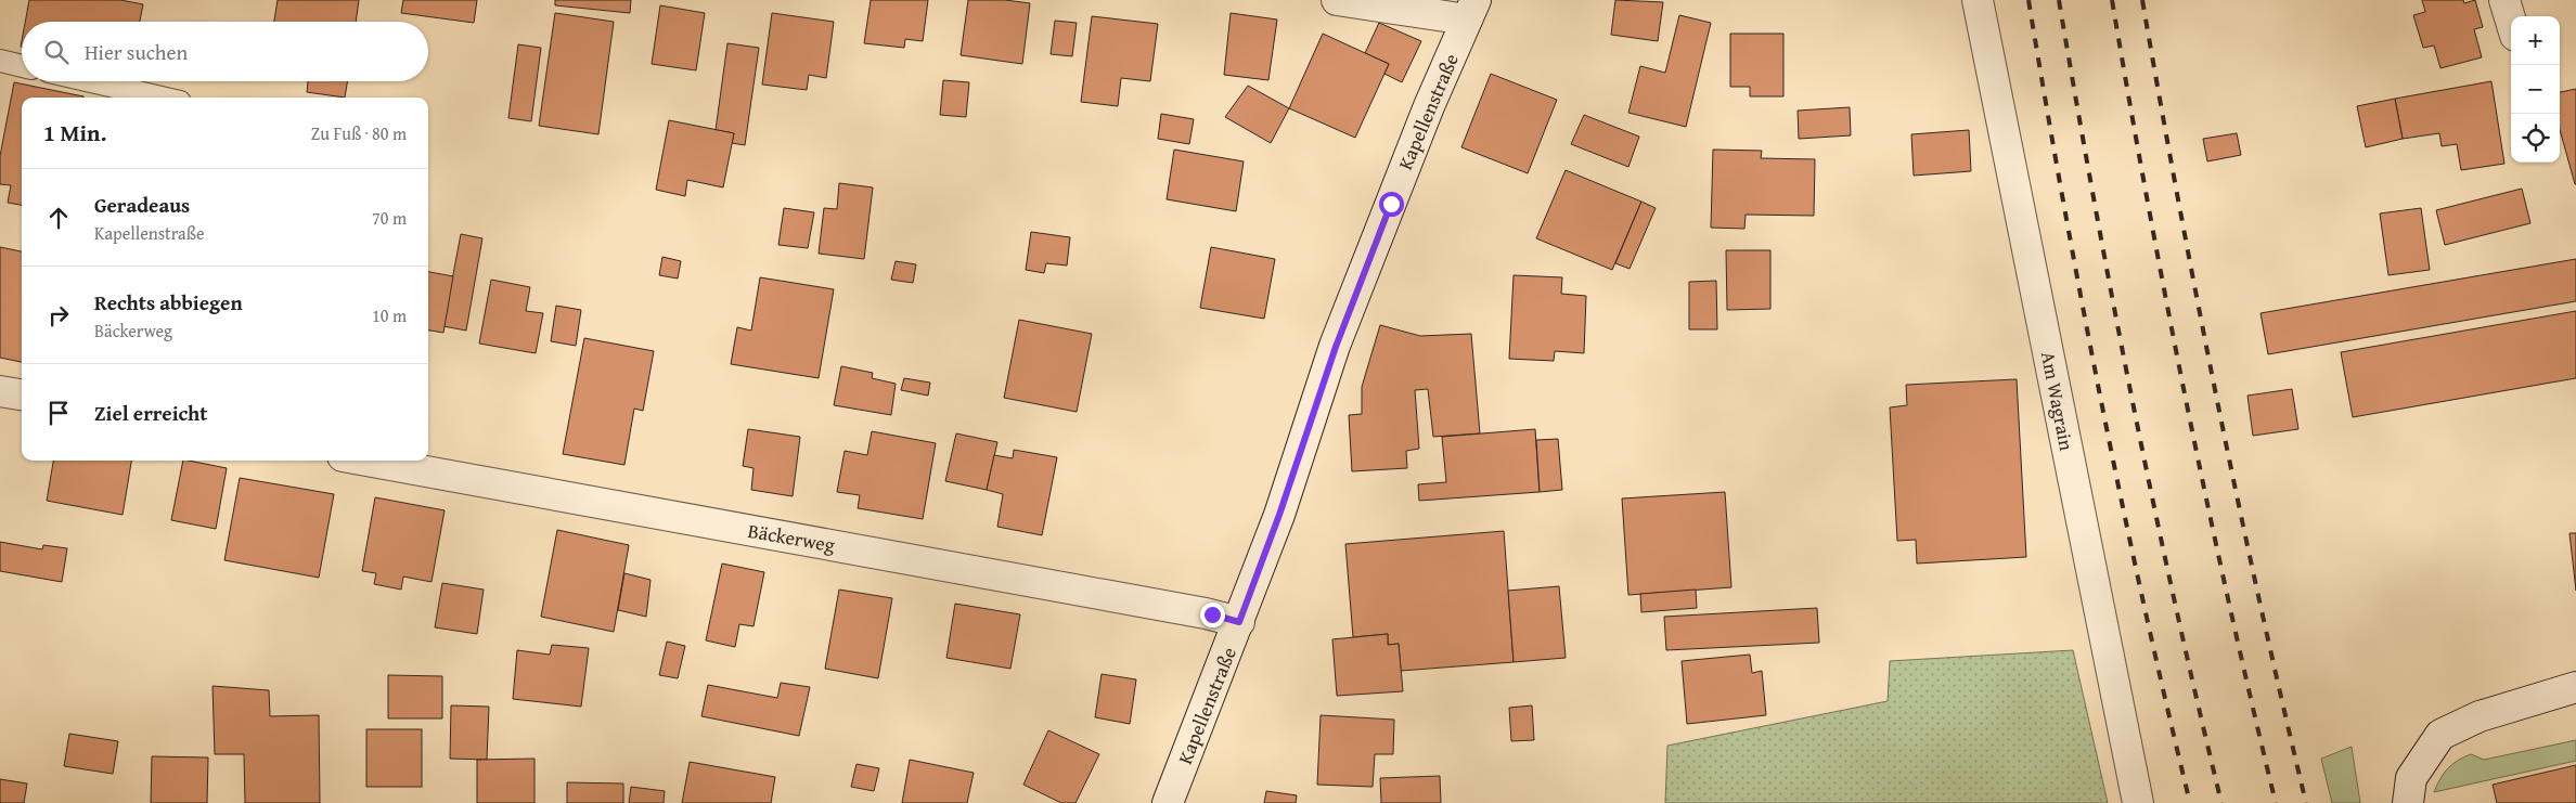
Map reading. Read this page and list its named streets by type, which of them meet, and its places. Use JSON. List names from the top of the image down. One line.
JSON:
{"streets":{"street":["Kapellenstraße","Am Wagrain","Bäckerweg"]},"crossings":[["Kapellenstraße","Bäckerweg"]],"page":{"map_buttons":["+","−"],"search":"Hier suchen","heading":["1 Min.","Zu Fuß · 80 m"],"list":[["Geradeaus","Kapellenstraße","70 m"],["Rechts abbiegen","Bäckerweg","10 m"],"Ziel erreicht"]}}
